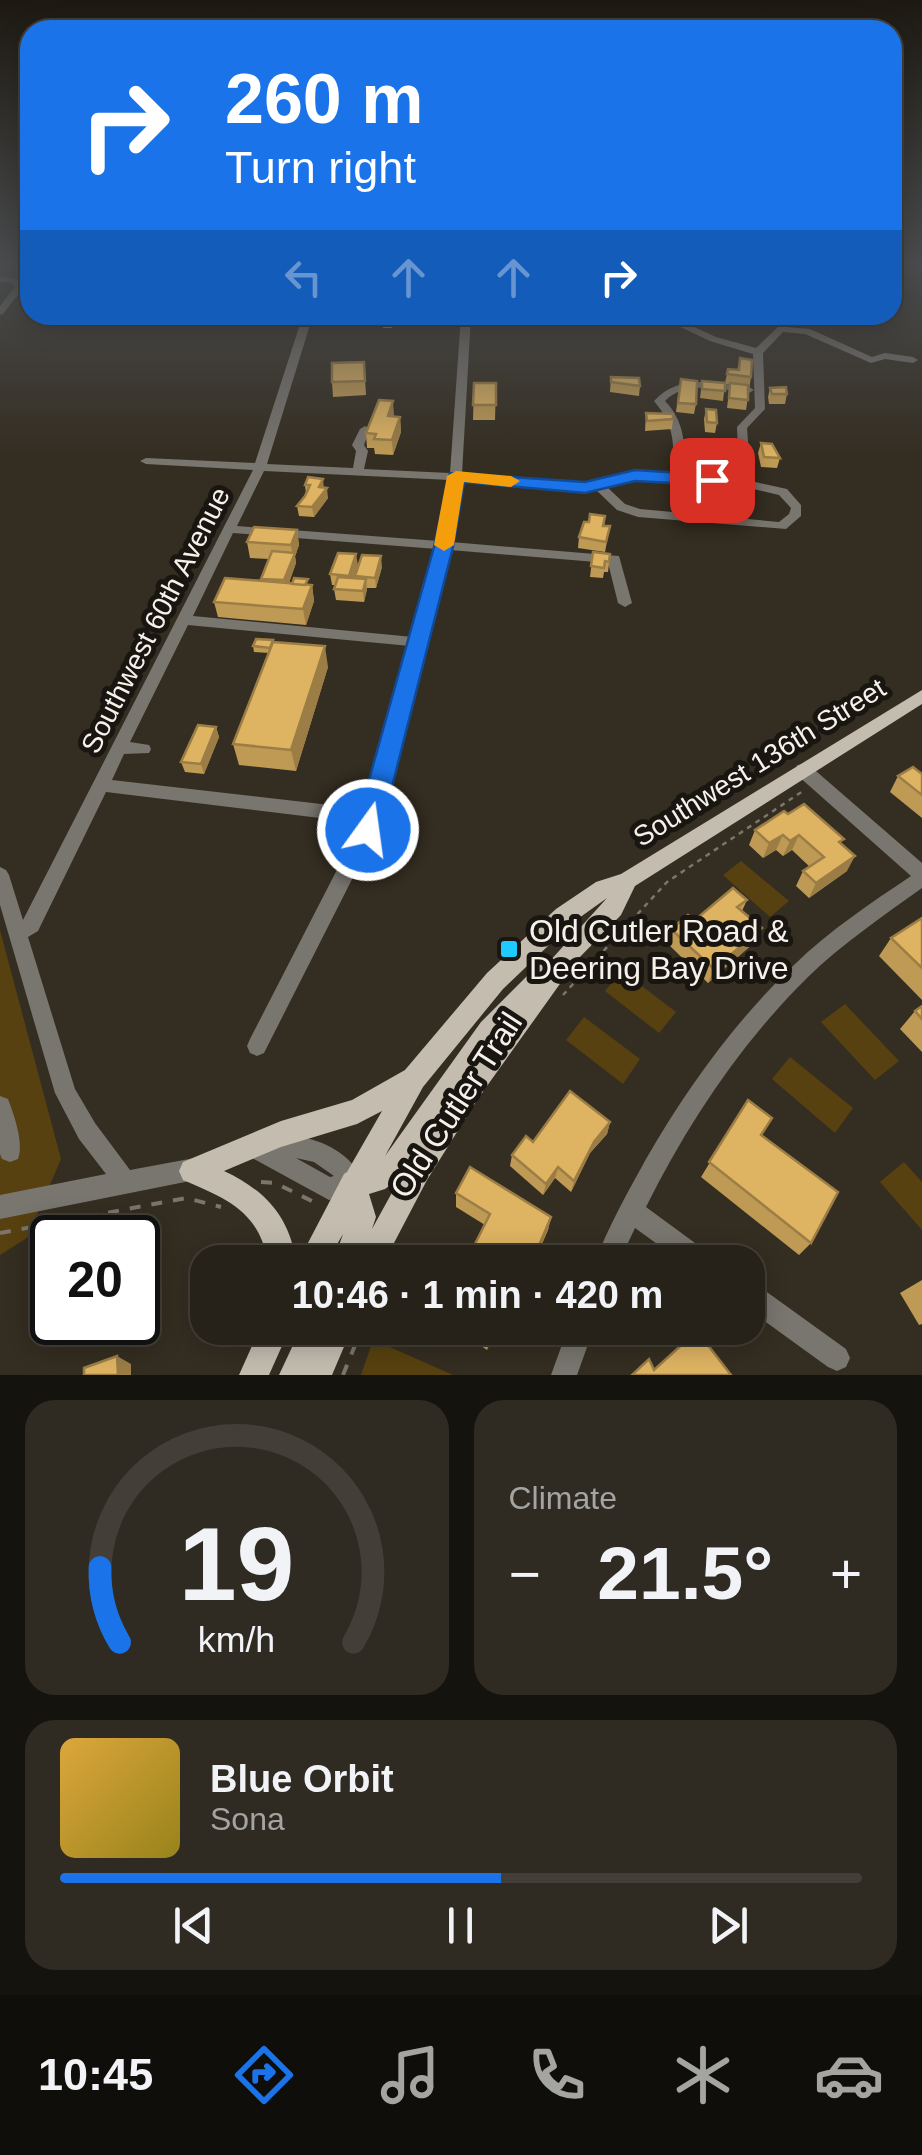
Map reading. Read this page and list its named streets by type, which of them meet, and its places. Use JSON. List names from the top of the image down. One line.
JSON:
{"streets":{"main road":["Southwest 136th Street"],"street":["Southwest 60th Avenue"],"path":["Old Cutler Trail"]},"crossings":[["Southwest 136th Street","Old Cutler Trail"]],"places":{"transit":["Old Cutler Road & Deering Bay Drive"]},"page":{"turn":["260 m","Turn right"],"limit":"20","trip":"10:46 · 1 min · 420 m","tile":"Climate","heat":["−","21.5°","+"],"song":["Blue Orbit","Sona"],"tabs":"10:45","gauge":["19","km/h"]}}
